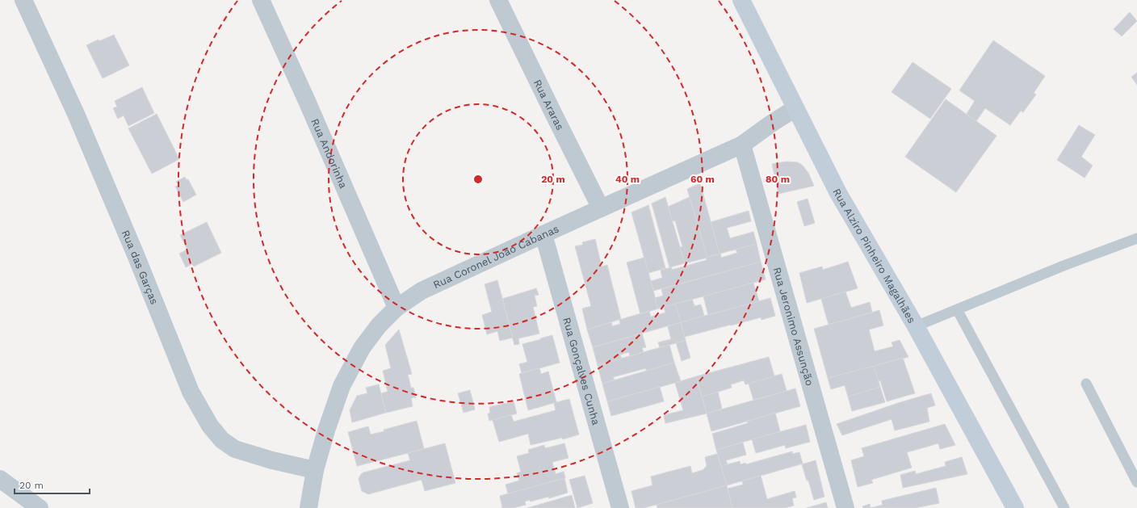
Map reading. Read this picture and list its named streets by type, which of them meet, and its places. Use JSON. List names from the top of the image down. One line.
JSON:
{"streets":{"street":["Rua Araras","Rua Andorinha","Rua Coronel João Cabanas","Rua Alziro Pinheiro Magalhães","Rua das Garças","Rua Jeronimo Assunção","Rua Gonçalves Cunha"]},"crossings":[["Rua Araras","Rua Coronel João Cabanas"],["Rua Andorinha","Rua Coronel João Cabanas"],["Rua Coronel João Cabanas","Rua Alziro Pinheiro Magalhães"],["Rua Coronel João Cabanas","Rua das Garças"],["Rua Coronel João Cabanas","Rua Jeronimo Assunção"],["Rua Coronel João Cabanas","Rua Gonçalves Cunha"]],"scale_bar":"20 m","rings":["20 m","40 m","60 m","80 m"]}
